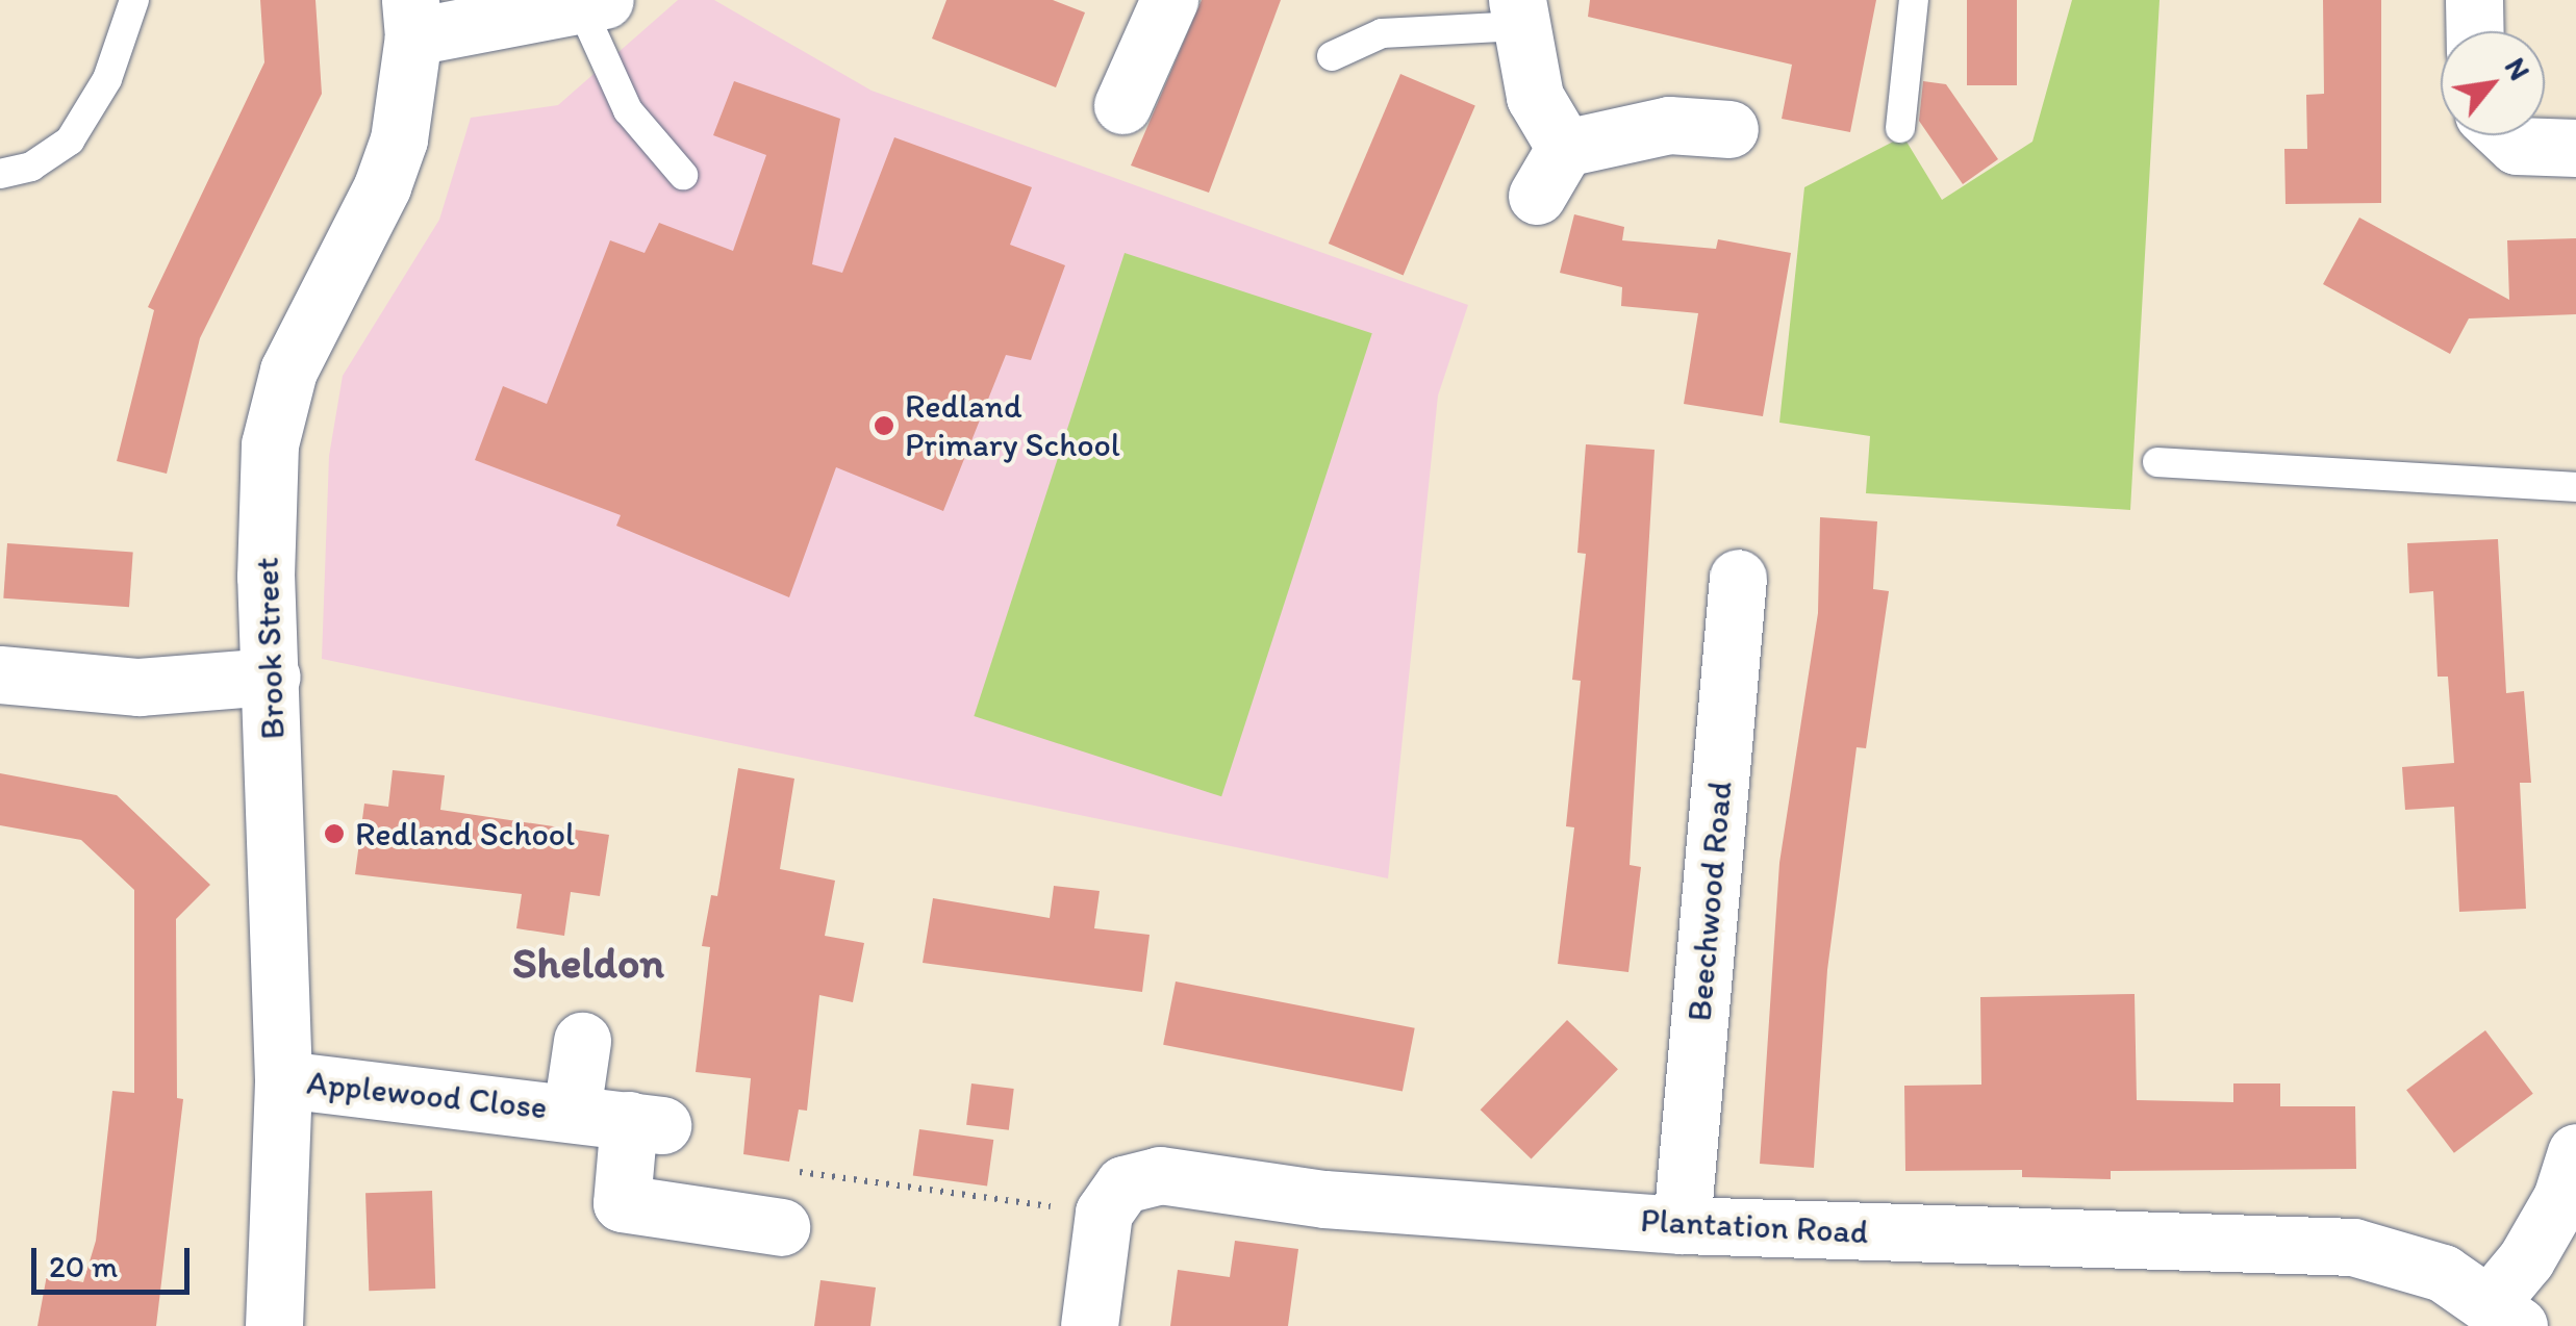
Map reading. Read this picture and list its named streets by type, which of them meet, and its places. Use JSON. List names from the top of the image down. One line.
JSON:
{"streets":{"street":["Brook Street","Beechwood Road","Applewood Close","Plantation Road"]},"crossings":[["Brook Street","Applewood Close"],["Beechwood Road","Plantation Road"]],"districts":["Sheldon"],"places":["Redland Primary School","Redland School"],"scale_bar":"20 m","north":"top right"}
